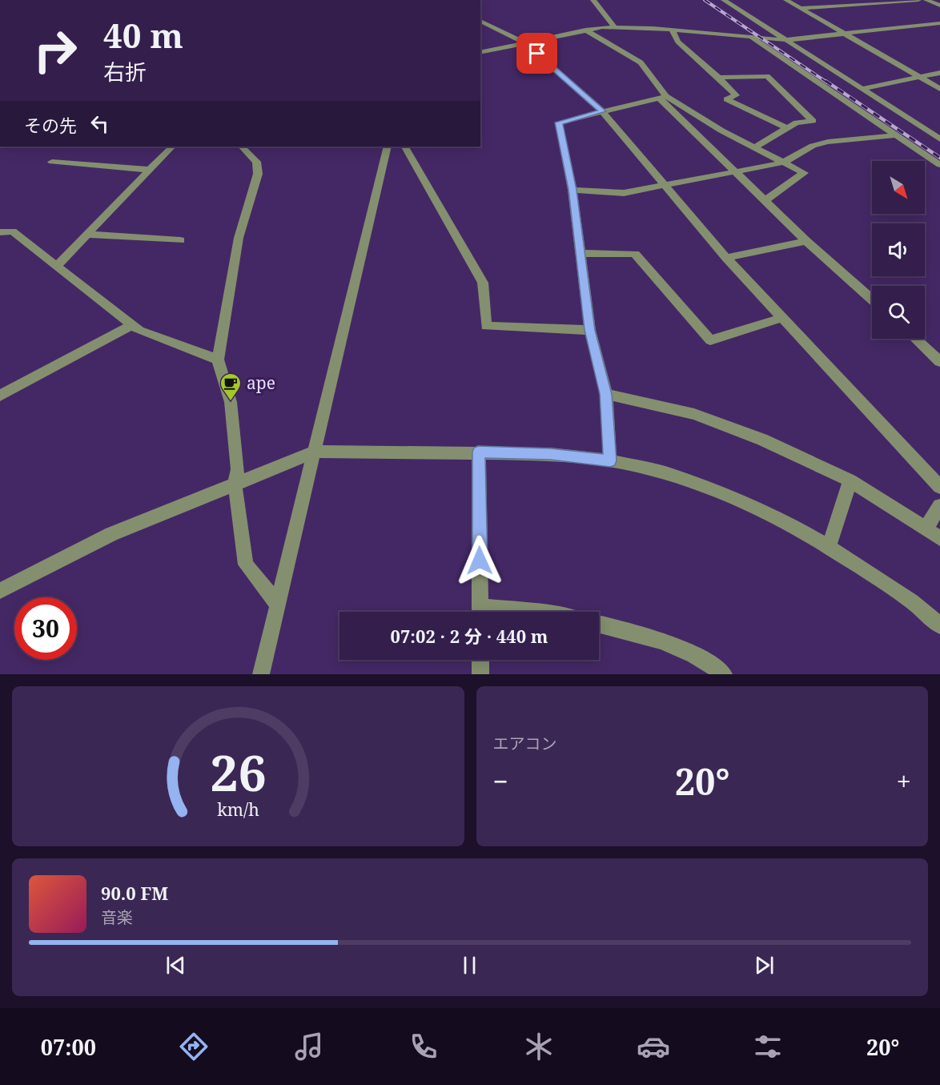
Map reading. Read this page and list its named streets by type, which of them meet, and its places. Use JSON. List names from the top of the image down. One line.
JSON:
{"places":{"cafe":["ape"]},"north":"bottom right","page":{"turn":["40 m","右折"],"then":"その先","limit":"30","trip":"07:02 · 2 分 · 440 m","tile":"エアコン","heat":["−","20°","+"],"song":["90.0 FM","音楽"],"tabs":["07:00","20°"],"gauge":["26","km/h"]}}
